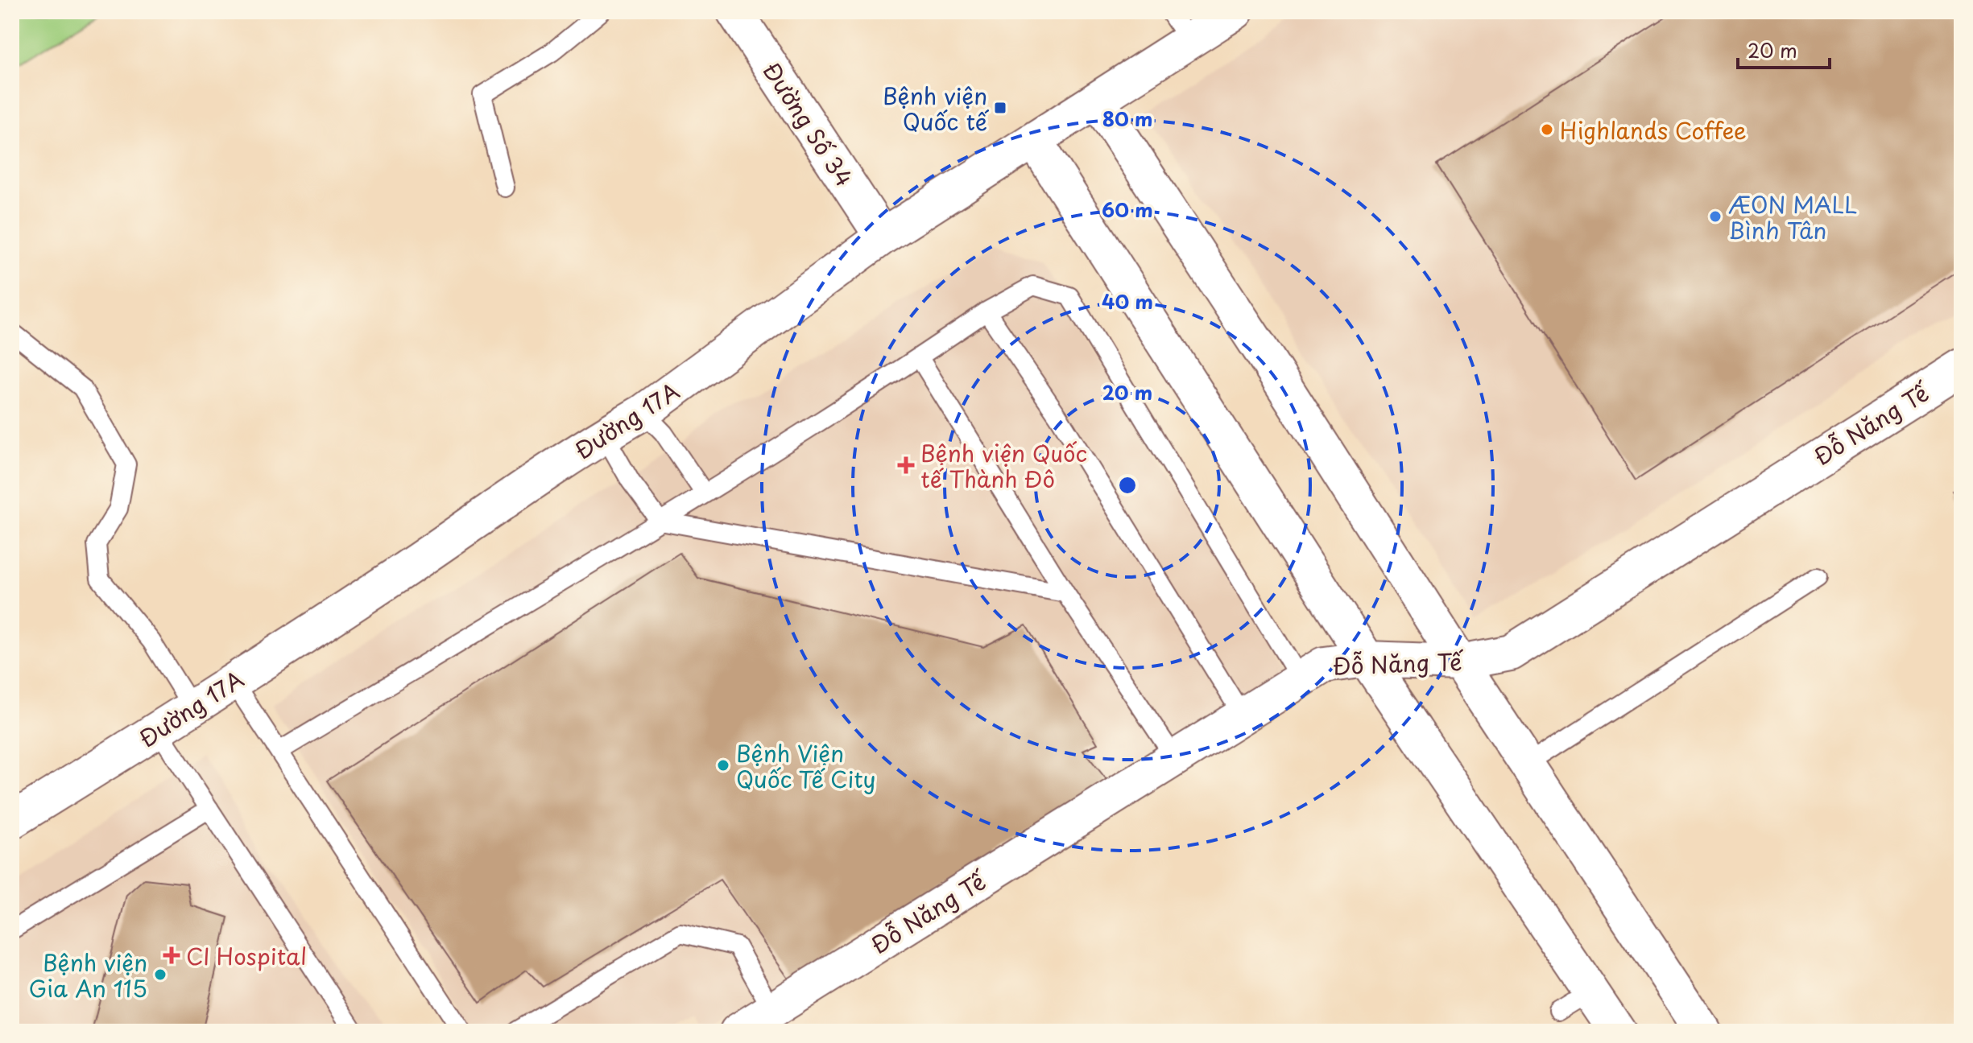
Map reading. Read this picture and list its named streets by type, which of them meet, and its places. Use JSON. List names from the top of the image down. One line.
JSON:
{"streets":{"street":["Đường Số 34","Đường 17A","Đỗ Năng Tế"]},"crossings":[["Đường Số 34","Đường 17A"]],"places":{"transit":["Bệnh viện Quốc tế"],"other":["Highlands Coffee","ÆON MALL Bình Tân","Bệnh Viện Quốc Tế City","Bệnh viện Gia An 115"],"health":["Bệnh viện Quốc tế Thành Đô","CI Hospital"]},"scale_bar":"20 m","rings":["80 m","60 m","40 m","20 m"]}
